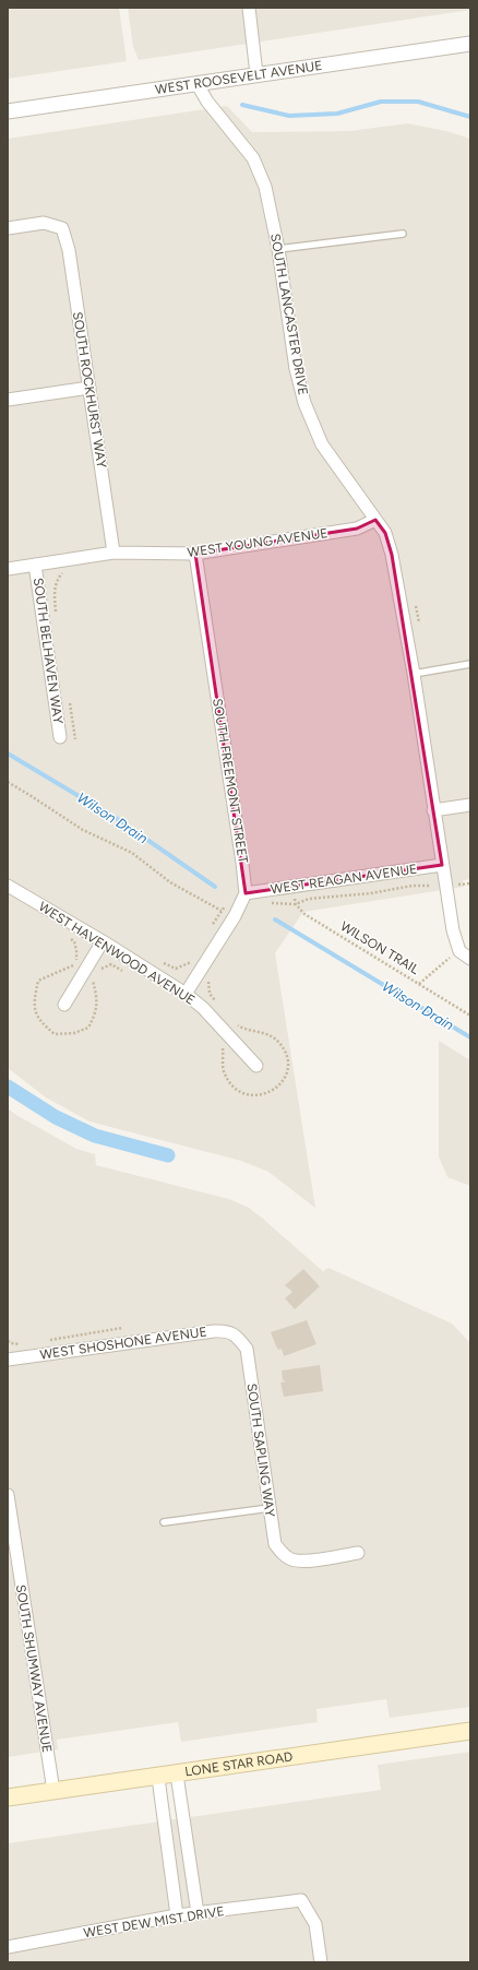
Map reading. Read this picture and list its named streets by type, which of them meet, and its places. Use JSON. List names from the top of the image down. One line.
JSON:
{"streets":{"main road":["LONE STAR ROAD"],"street":["WEST ROOSEVELT AVENUE","SOUTH LANCASTER DRIVE","SOUTH ROCKHURST WAY","WEST YOUNG AVENUE","SOUTH BELHAVEN WAY","SOUTH FREEMONT STREET","WEST REAGAN AVENUE","WEST HAVENWOOD AVENUE","WEST SHOSHONE AVENUE","SOUTH SAPLING WAY","SOUTH SHUMWAY AVENUE","WEST DEW MIST DRIVE"],"path":["WILSON TRAIL"]},"crossings":[["WEST ROOSEVELT AVENUE","SOUTH LANCASTER DRIVE"],["SOUTH LANCASTER DRIVE","WEST YOUNG AVENUE"],["SOUTH LANCASTER DRIVE","WEST REAGAN AVENUE"],["SOUTH ROCKHURST WAY","WEST YOUNG AVENUE"],["WEST YOUNG AVENUE","SOUTH BELHAVEN WAY"],["WEST YOUNG AVENUE","SOUTH FREEMONT STREET"],["SOUTH FREEMONT STREET","WEST REAGAN AVENUE"],["WEST REAGAN AVENUE","WILSON TRAIL"],["WEST SHOSHONE AVENUE","SOUTH SAPLING WAY"],["SOUTH SHUMWAY AVENUE","LONE STAR ROAD"]],"water":["Wilson Drain"]}
